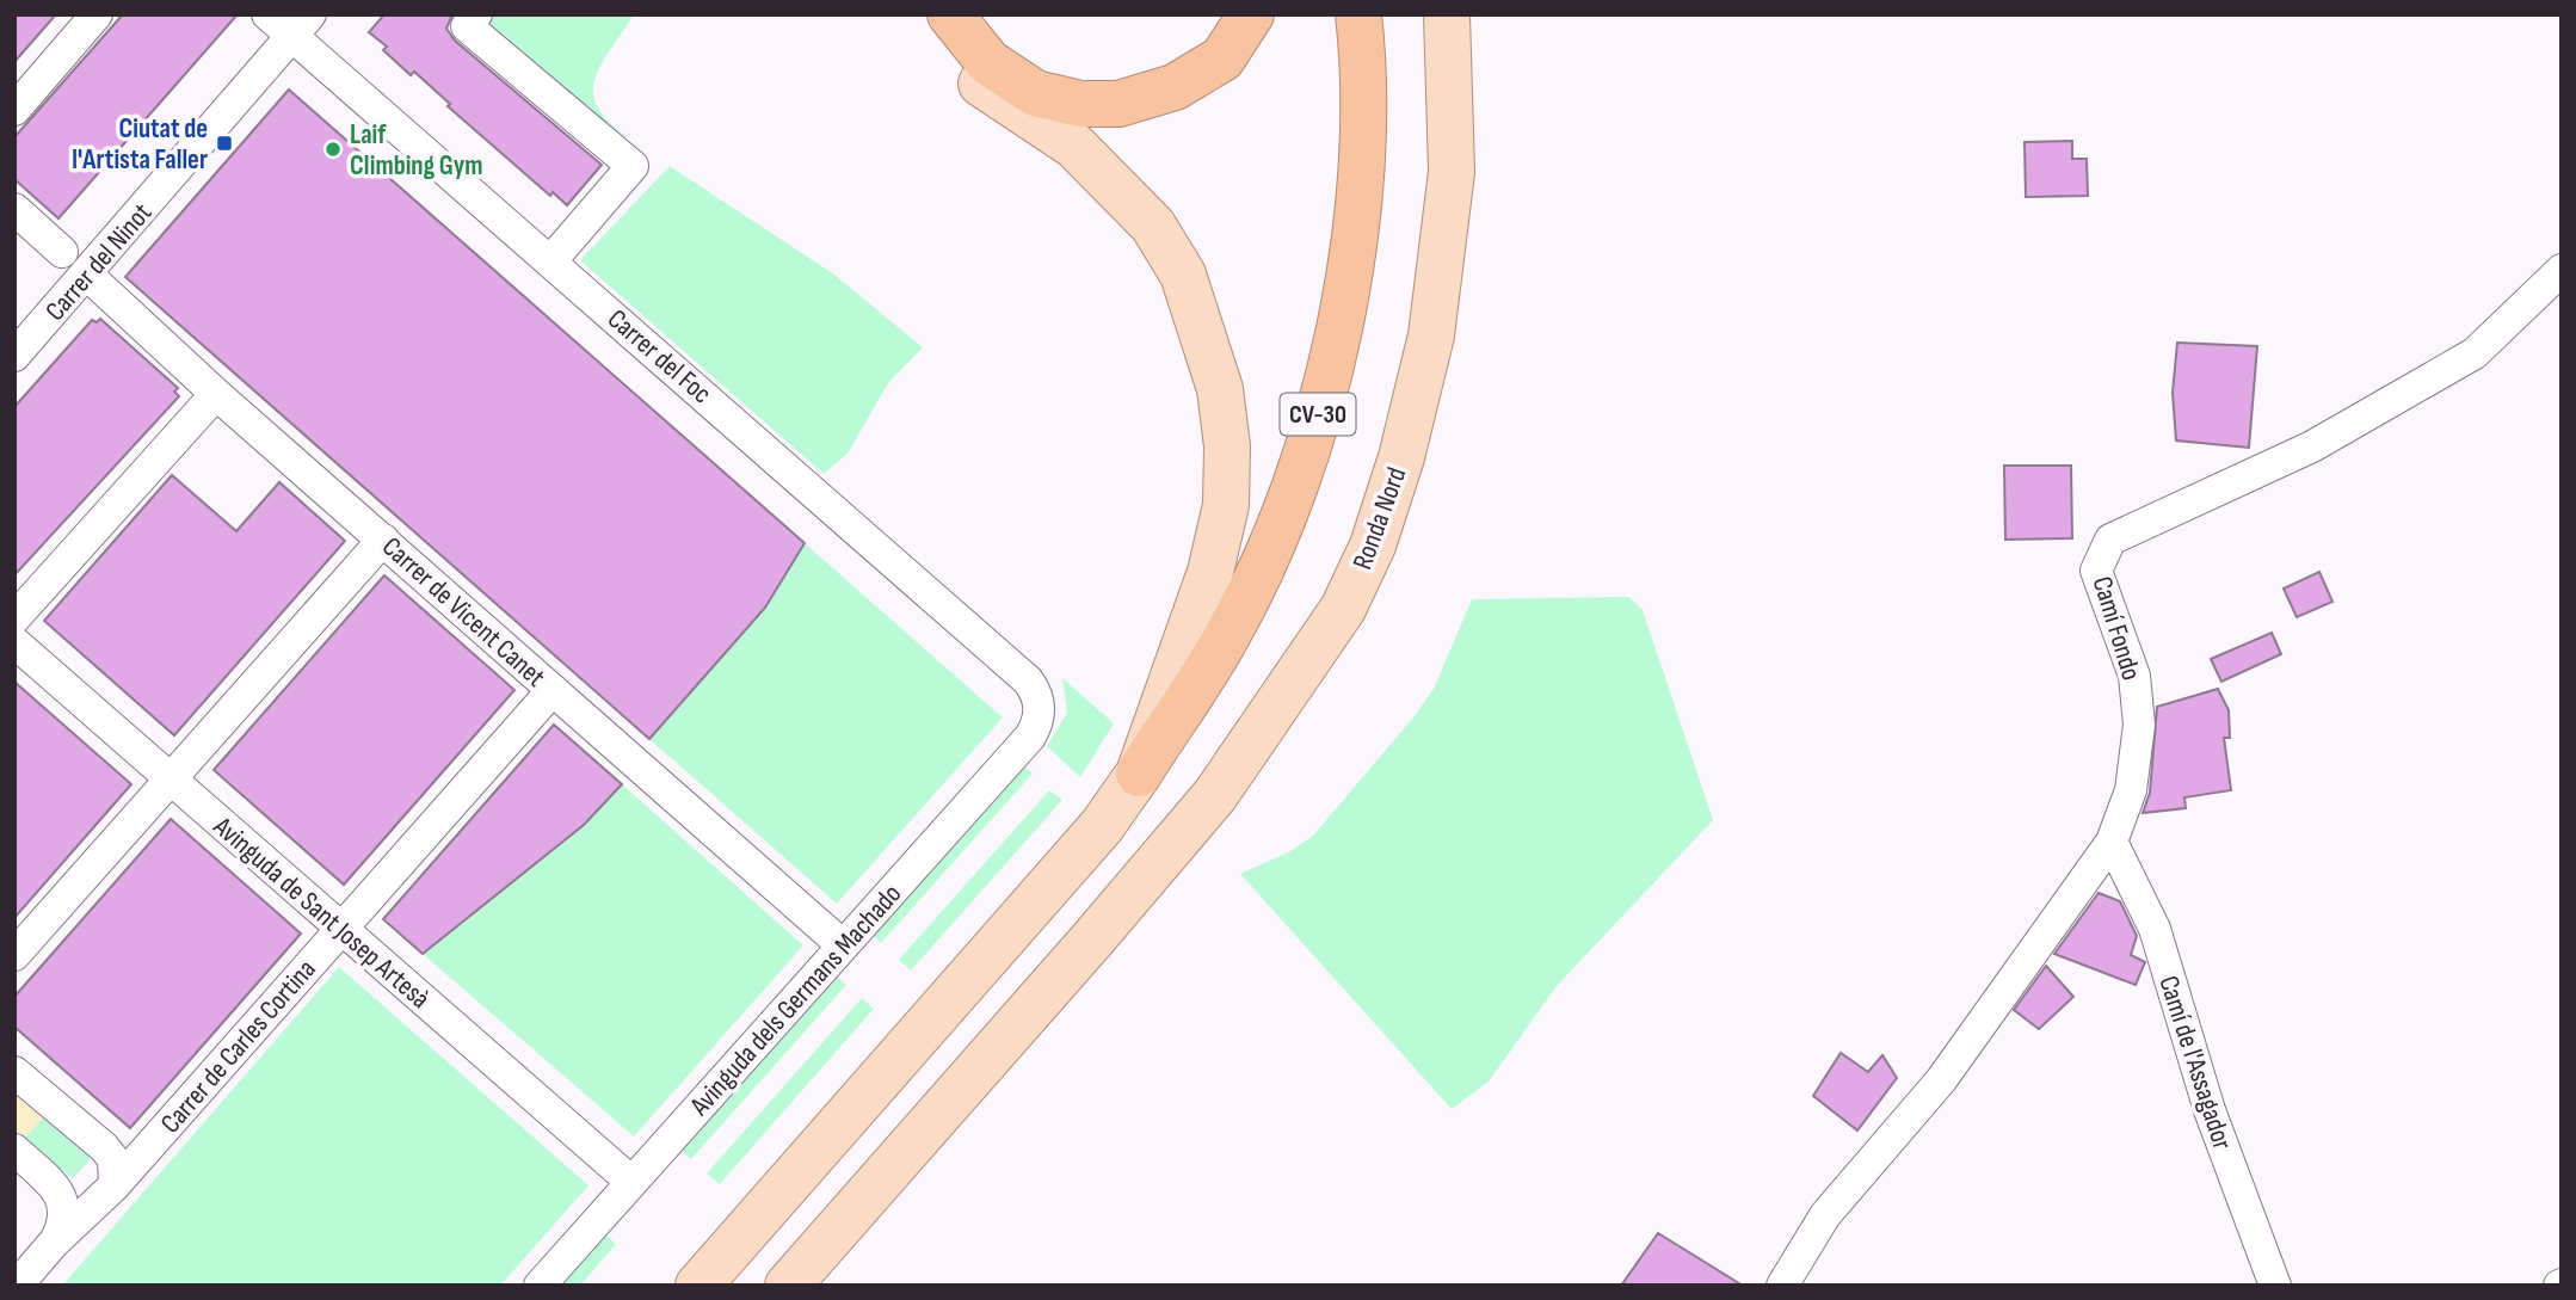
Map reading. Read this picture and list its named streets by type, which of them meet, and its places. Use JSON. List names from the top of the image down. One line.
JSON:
{"streets":{"highway":["CV-30"],"main road":["Ronda Nord"],"street":["Carrer del Ninot","Carrer del Foc","Carrer de Vicent Canet","Camí Fondo","Avinguda de Sant Josep Artesà","Avinguda dels Germans Machado","Carrer de Carles Cortina","Camí de l'Assagador"]},"crossings":[["Carrer del Ninot","Carrer del Foc"],["Carrer del Ninot","Carrer de Vicent Canet"],["Carrer del Foc","Avinguda dels Germans Machado"],["Carrer de Vicent Canet","Avinguda dels Germans Machado"],["Carrer de Vicent Canet","Carrer de Carles Cortina"],["Camí Fondo","Camí de l'Assagador"],["Avinguda de Sant Josep Artesà","Avinguda dels Germans Machado"],["Avinguda de Sant Josep Artesà","Carrer de Carles Cortina"]],"places":{"transit":["Ciutat de l'Artista Faller"],"other":["Laif Climbing Gym"]}}
